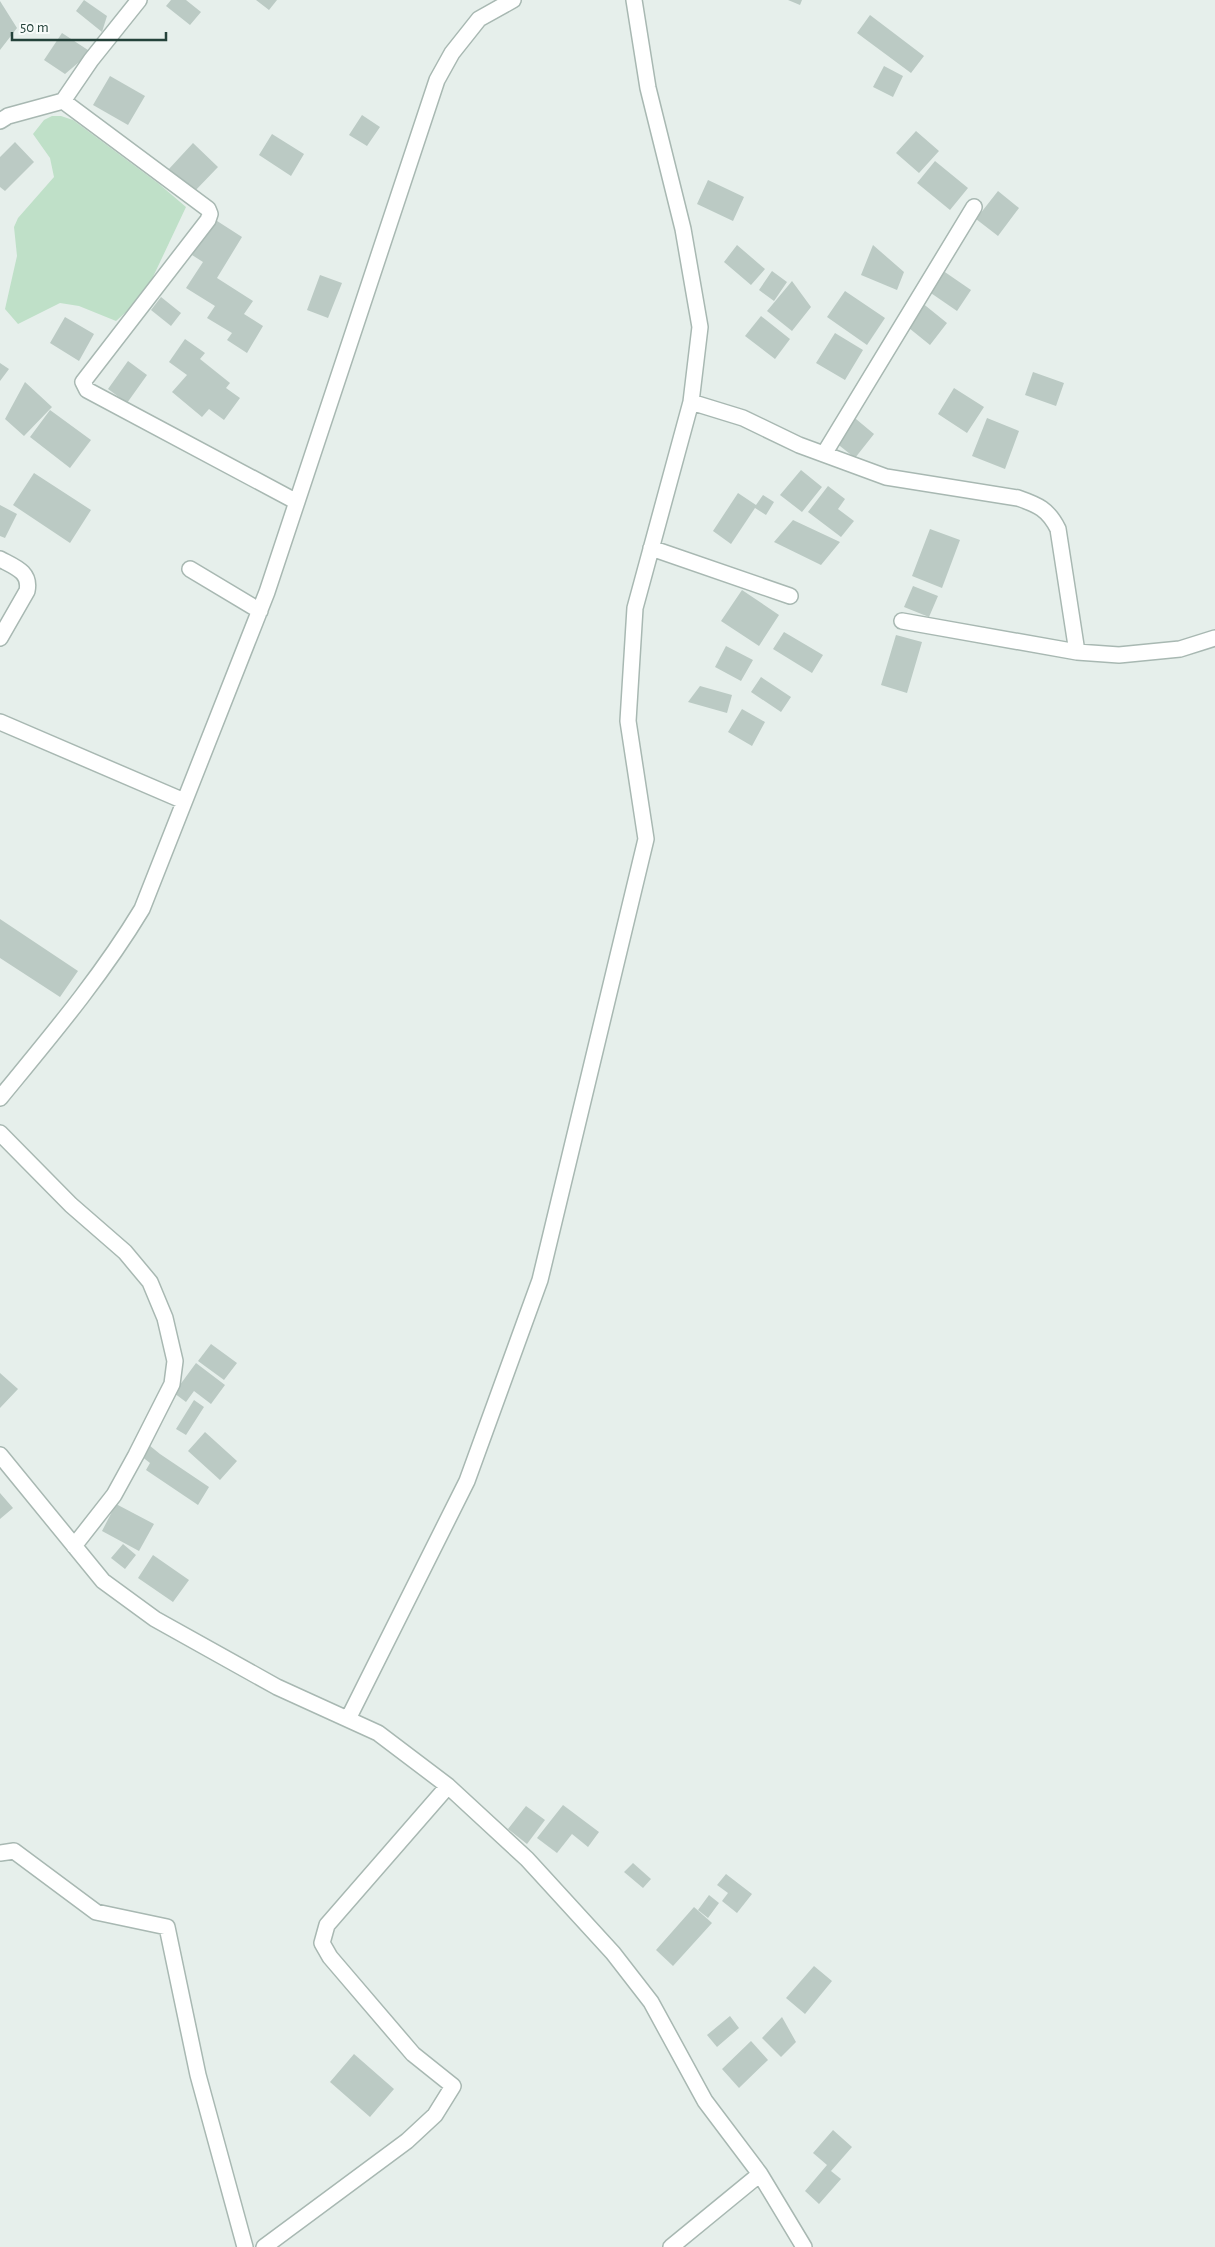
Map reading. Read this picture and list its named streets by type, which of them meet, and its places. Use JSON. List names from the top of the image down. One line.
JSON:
{"scale_bar":"50 m"}
